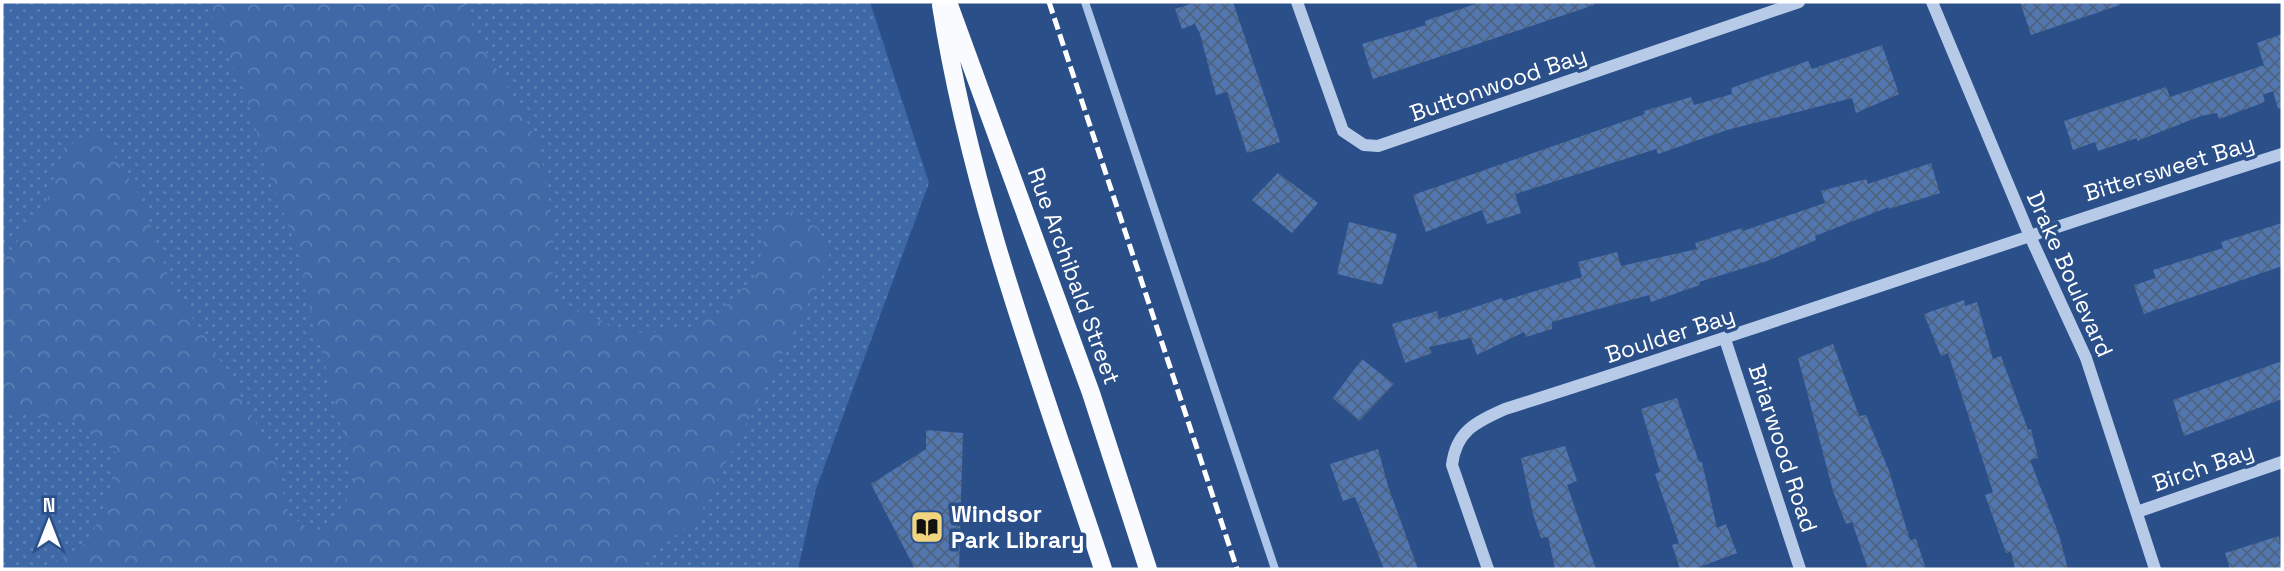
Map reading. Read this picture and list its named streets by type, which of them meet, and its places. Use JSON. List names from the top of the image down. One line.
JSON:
{"streets":{"main road":["Rue Archibald Street"],"street":["Buttonwood Bay","Bittersweet Bay","Drake Boulevard","Boulder Bay","Briarwood Road","Birch Bay"]},"crossings":[["Bittersweet Bay","Drake Boulevard"],["Bittersweet Bay","Boulder Bay"],["Drake Boulevard","Boulder Bay"],["Drake Boulevard","Birch Bay"],["Boulder Bay","Briarwood Road"]],"places":{"library":["Windsor Park Library"]},"north":"top"}
